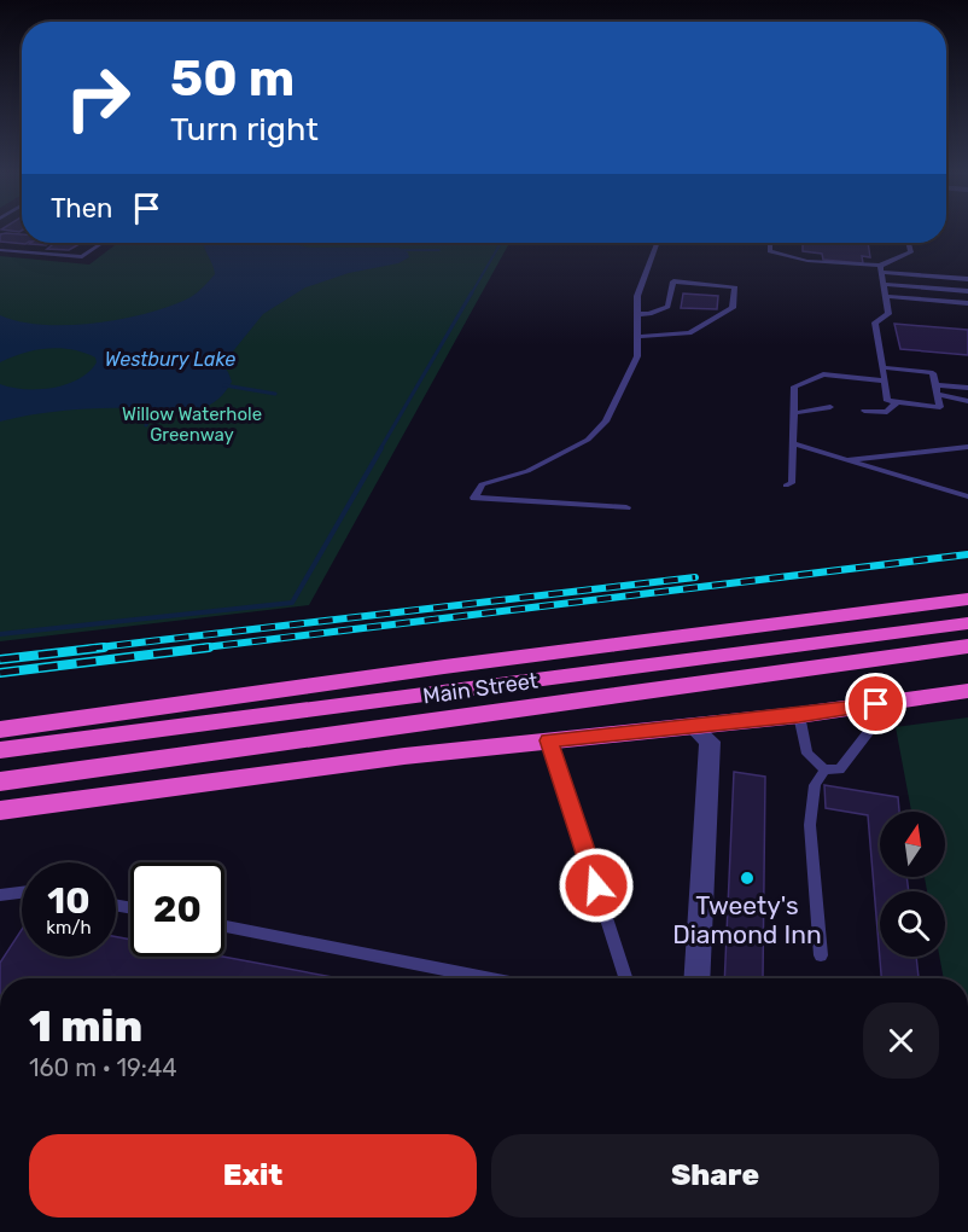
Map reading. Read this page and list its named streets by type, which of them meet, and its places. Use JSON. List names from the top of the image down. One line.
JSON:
{"streets":{"highway":["Main Street"]},"water":["Westbury Lake"],"parks":["Willow Waterhole Greenway"],"places":["Tweety's Diamond Inn"],"north":"top","page":{"turn":["50 m","Turn right"],"then":"Then","speed":"10 km/h","limit":"20","heading":["1 min","160 m · 19:44"],"buttons":["Exit","Share"]}}
